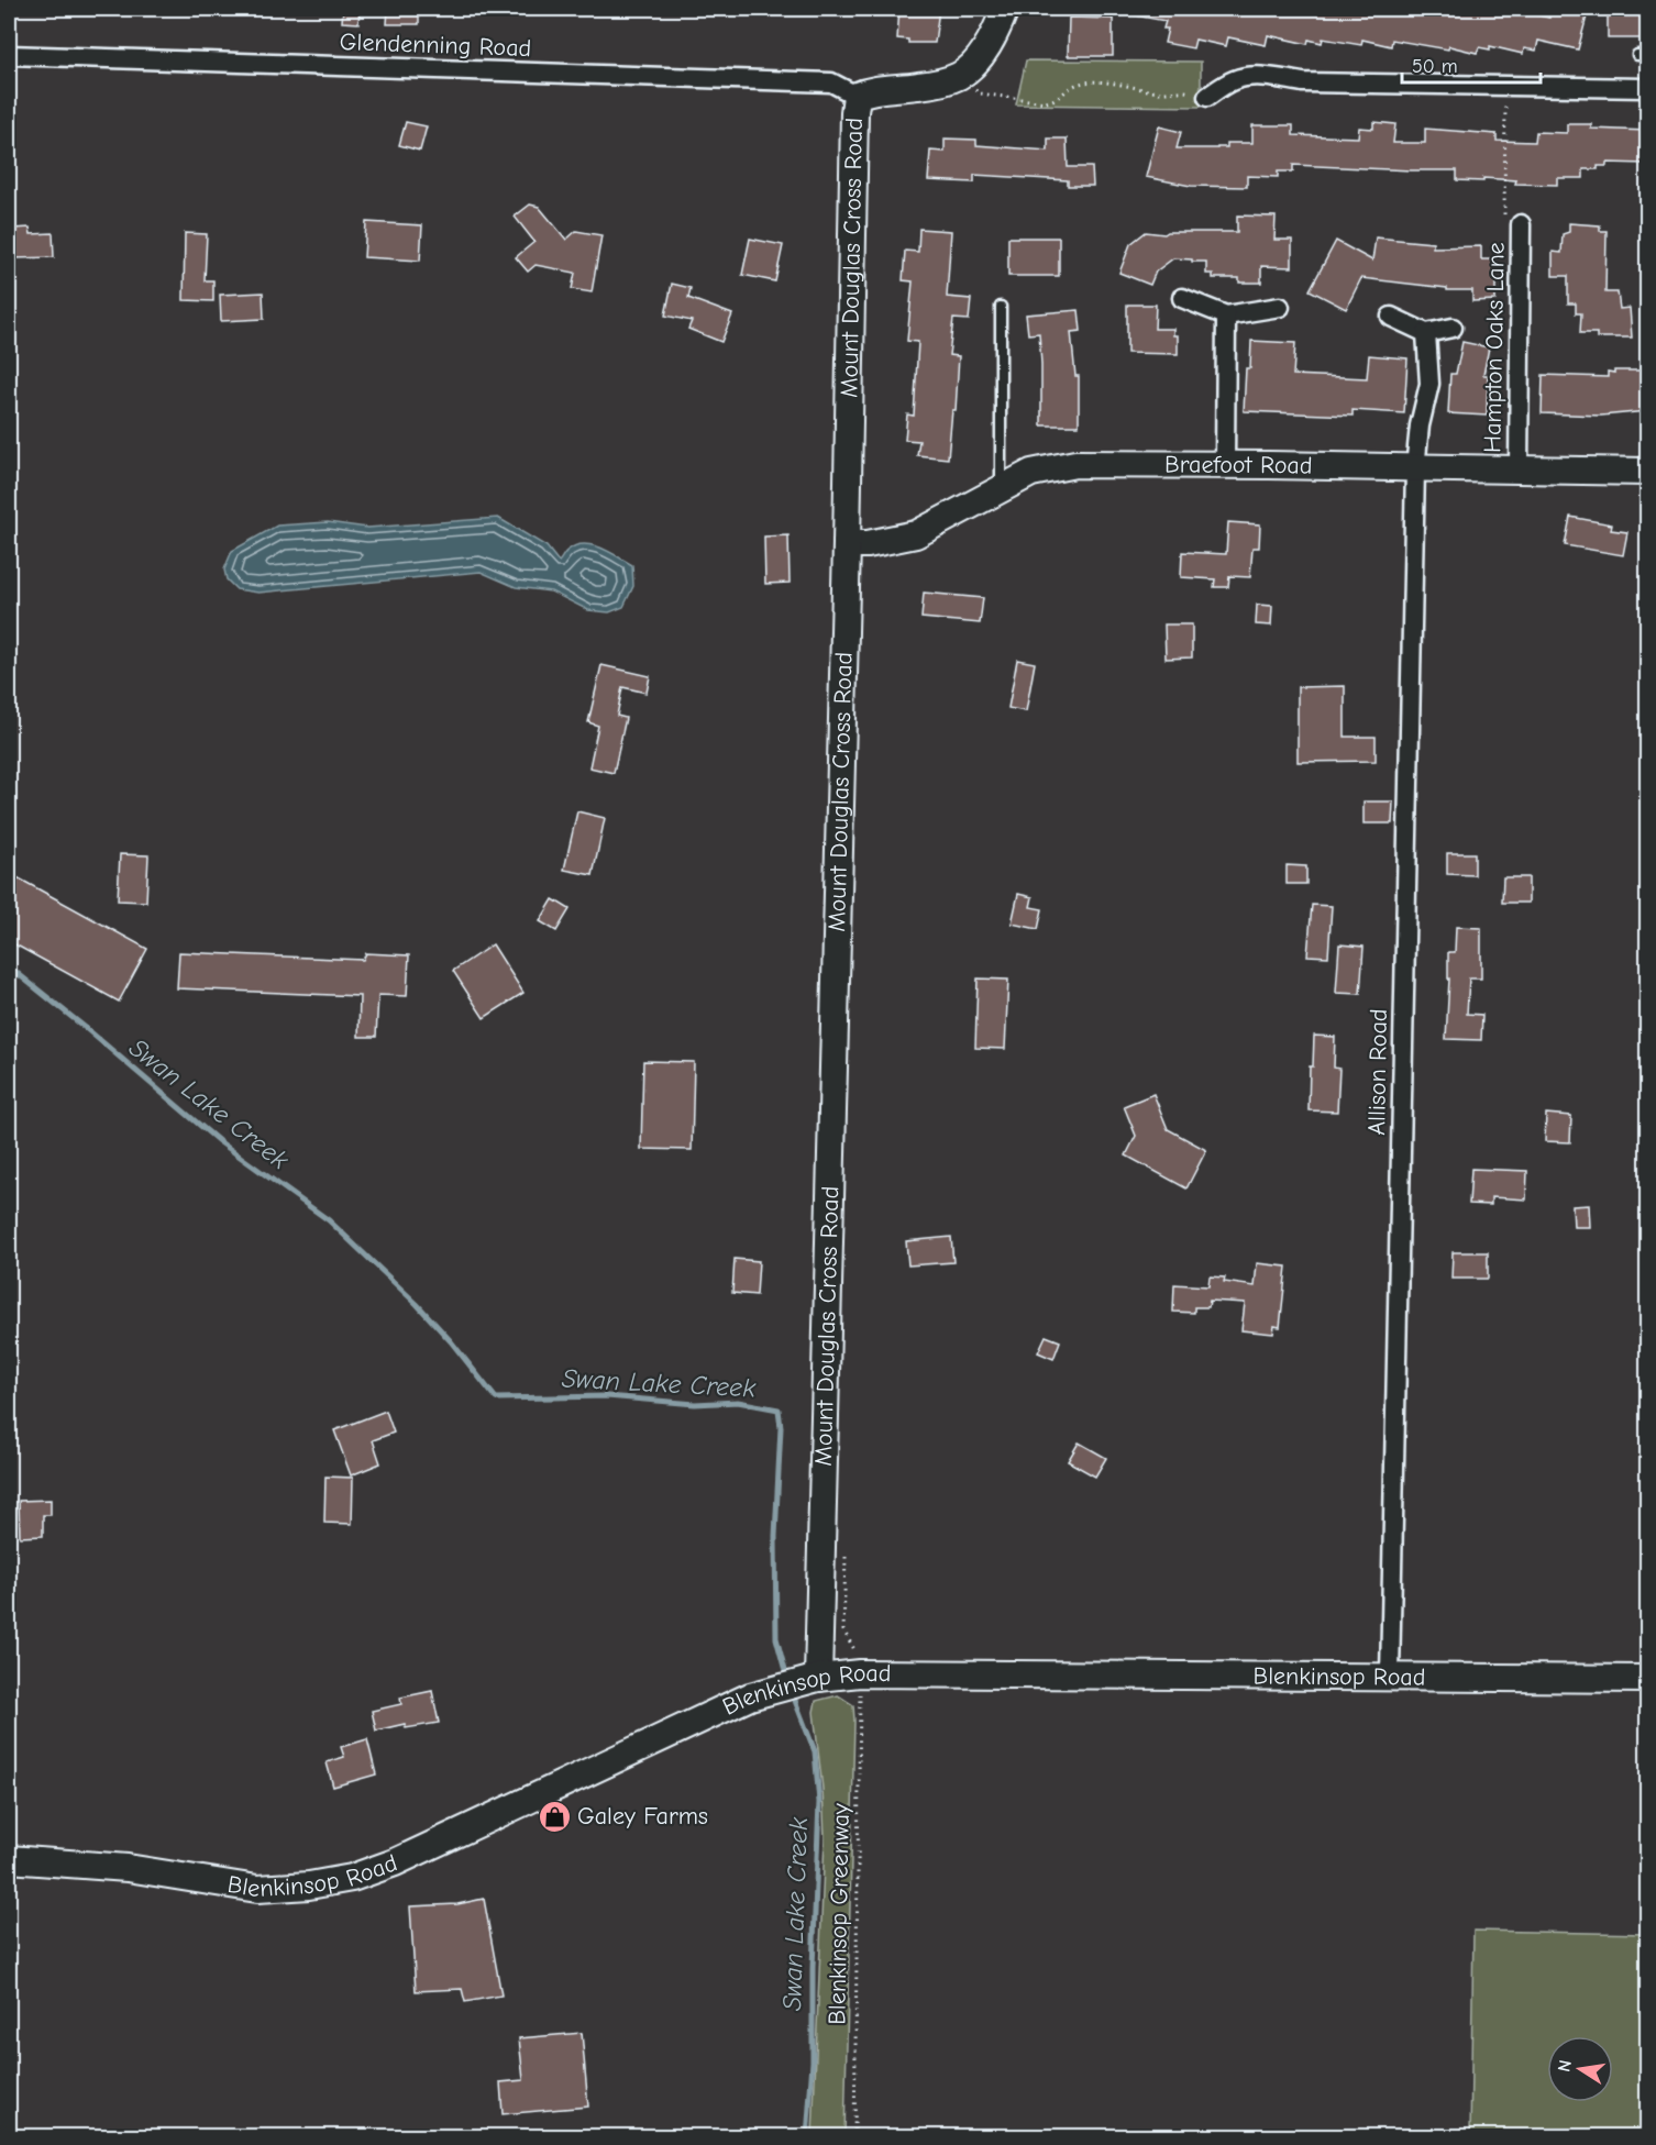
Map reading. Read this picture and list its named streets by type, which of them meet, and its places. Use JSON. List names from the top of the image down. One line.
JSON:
{"streets":{"street":["Glendenning Road","Mount Douglas Cross Road","Hampton Oaks Lane","Braefoot Road","Allison Road","Blenkinsop Road"],"path":["Blenkinsop Greenway"]},"crossings":[["Glendenning Road","Mount Douglas Cross Road"],["Mount Douglas Cross Road","Braefoot Road"],["Mount Douglas Cross Road","Blenkinsop Road"],["Hampton Oaks Lane","Braefoot Road"],["Braefoot Road","Allison Road"],["Allison Road","Blenkinsop Road"]],"water":["Swan Lake Creek"],"places":{"shop":["Galey Farms"]},"scale_bar":"50 m","north":"left"}
